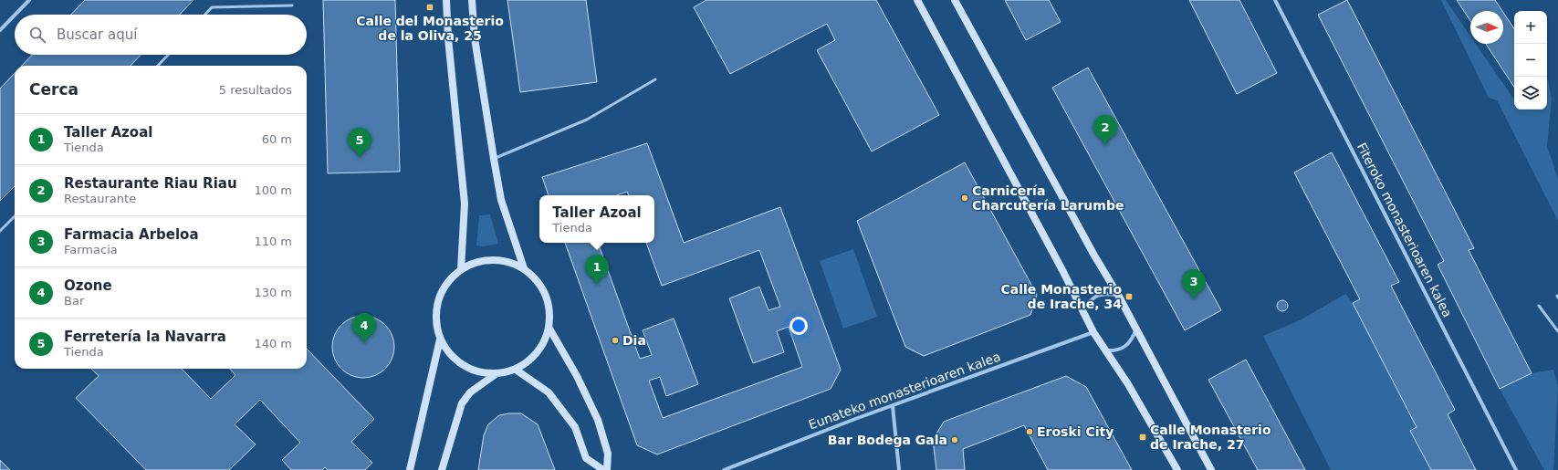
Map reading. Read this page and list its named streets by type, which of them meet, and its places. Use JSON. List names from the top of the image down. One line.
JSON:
{"streets":{"street":["Fiteroko monasterioaren kalea","Eunateko monasterioaren kalea"]},"places":{"transit":["Calle del Monasterio de la Oliva, 25","Calle Monasterio de Irache, 34","Calle Monasterio de Irache, 27"],"other":["Carnicería Charcutería Larumbe","Dia","Eroski City","Bar Bodega Gala"]},"north":"right","page":{"map_buttons":["+","−"],"search":"Buscar aquí","heading":["Cerca","5 resultados"],"list":[{"mark":"1","name":"Taller Azoal","note":"Tienda","value":"60 m"},{"mark":"2","name":"Restaurante Riau Riau","note":"Restaurante","value":"100 m"},{"mark":"3","name":"Farmacia Arbeloa","note":"Farmacia","value":"110 m"},{"mark":"4","name":"Ozone","note":"Bar","value":"130 m"},{"mark":"5","name":"Ferretería la Navarra","note":"Tienda","value":"140 m"}],"pins":["2","5","1","3","4"],"popup":["Taller Azoal","Tienda"]}}
